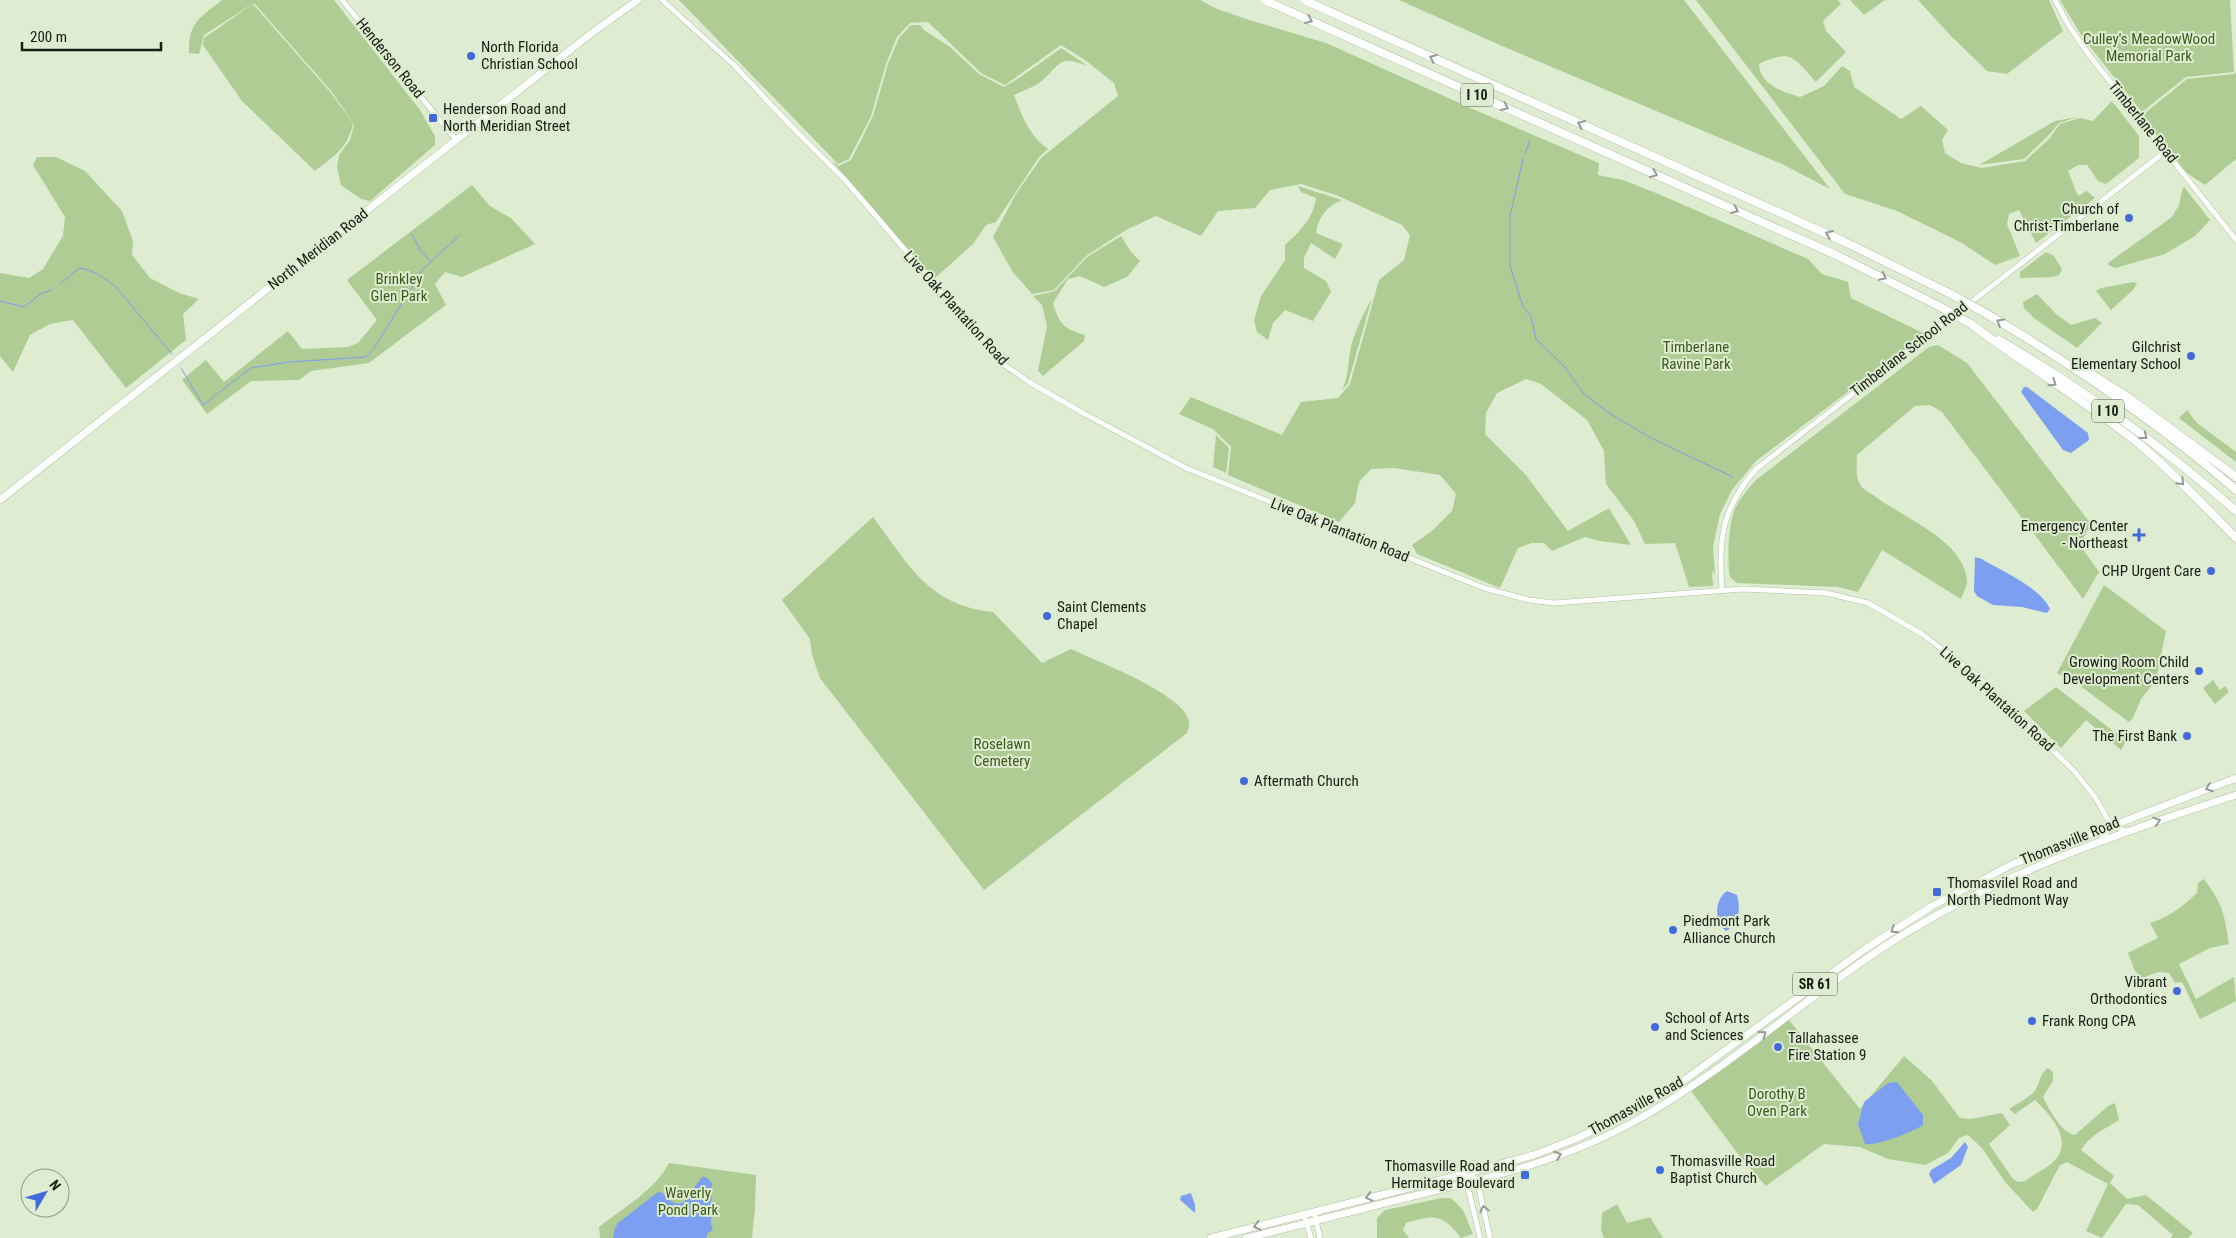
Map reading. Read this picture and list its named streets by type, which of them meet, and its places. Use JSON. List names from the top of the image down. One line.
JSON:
{"streets":{"highway":["I 10"],"main road":["North Meridian Road","Thomasville Road","SR 61"],"street":["Henderson Road","Timberlane Road","Live Oak Plantation Road","Timberlane School Road"]},"crossings":[["Henderson Road","North Meridian Road"],["Timberlane Road","Timberlane School Road"],["Live Oak Plantation Road","Timberlane School Road"],["Live Oak Plantation Road","Thomasville Road"]],"parks":["Culley's MeadowWood Memorial Park","Brinkley Glen Park","Timberlane Ravine Park","Roselawn Cemetery","Dorothy B Oven Park","Waverly Pond Park"],"places":{"other":["North Florida Christian School","Church of Christ-Timberlane","Gilchrist Elementary School","CHP Urgent Care","Saint Clements Chapel","Growing Room Child Development Centers","The First Bank","Aftermath Church","Piedmont Park Alliance Church","Vibrant Orthodontics","Frank Rong CPA","School of Arts and Sciences","Tallahassee Fire Station 9","Thomasville Road Baptist Church"],"transit":["Henderson Road and North Meridian Street","Thomasvilel Road and North Piedmont Way","Thomasville Road and Hermitage Boulevard"],"health":["Emergency Center - Northeast"]},"scale_bar":"200 m","north":"top right"}
